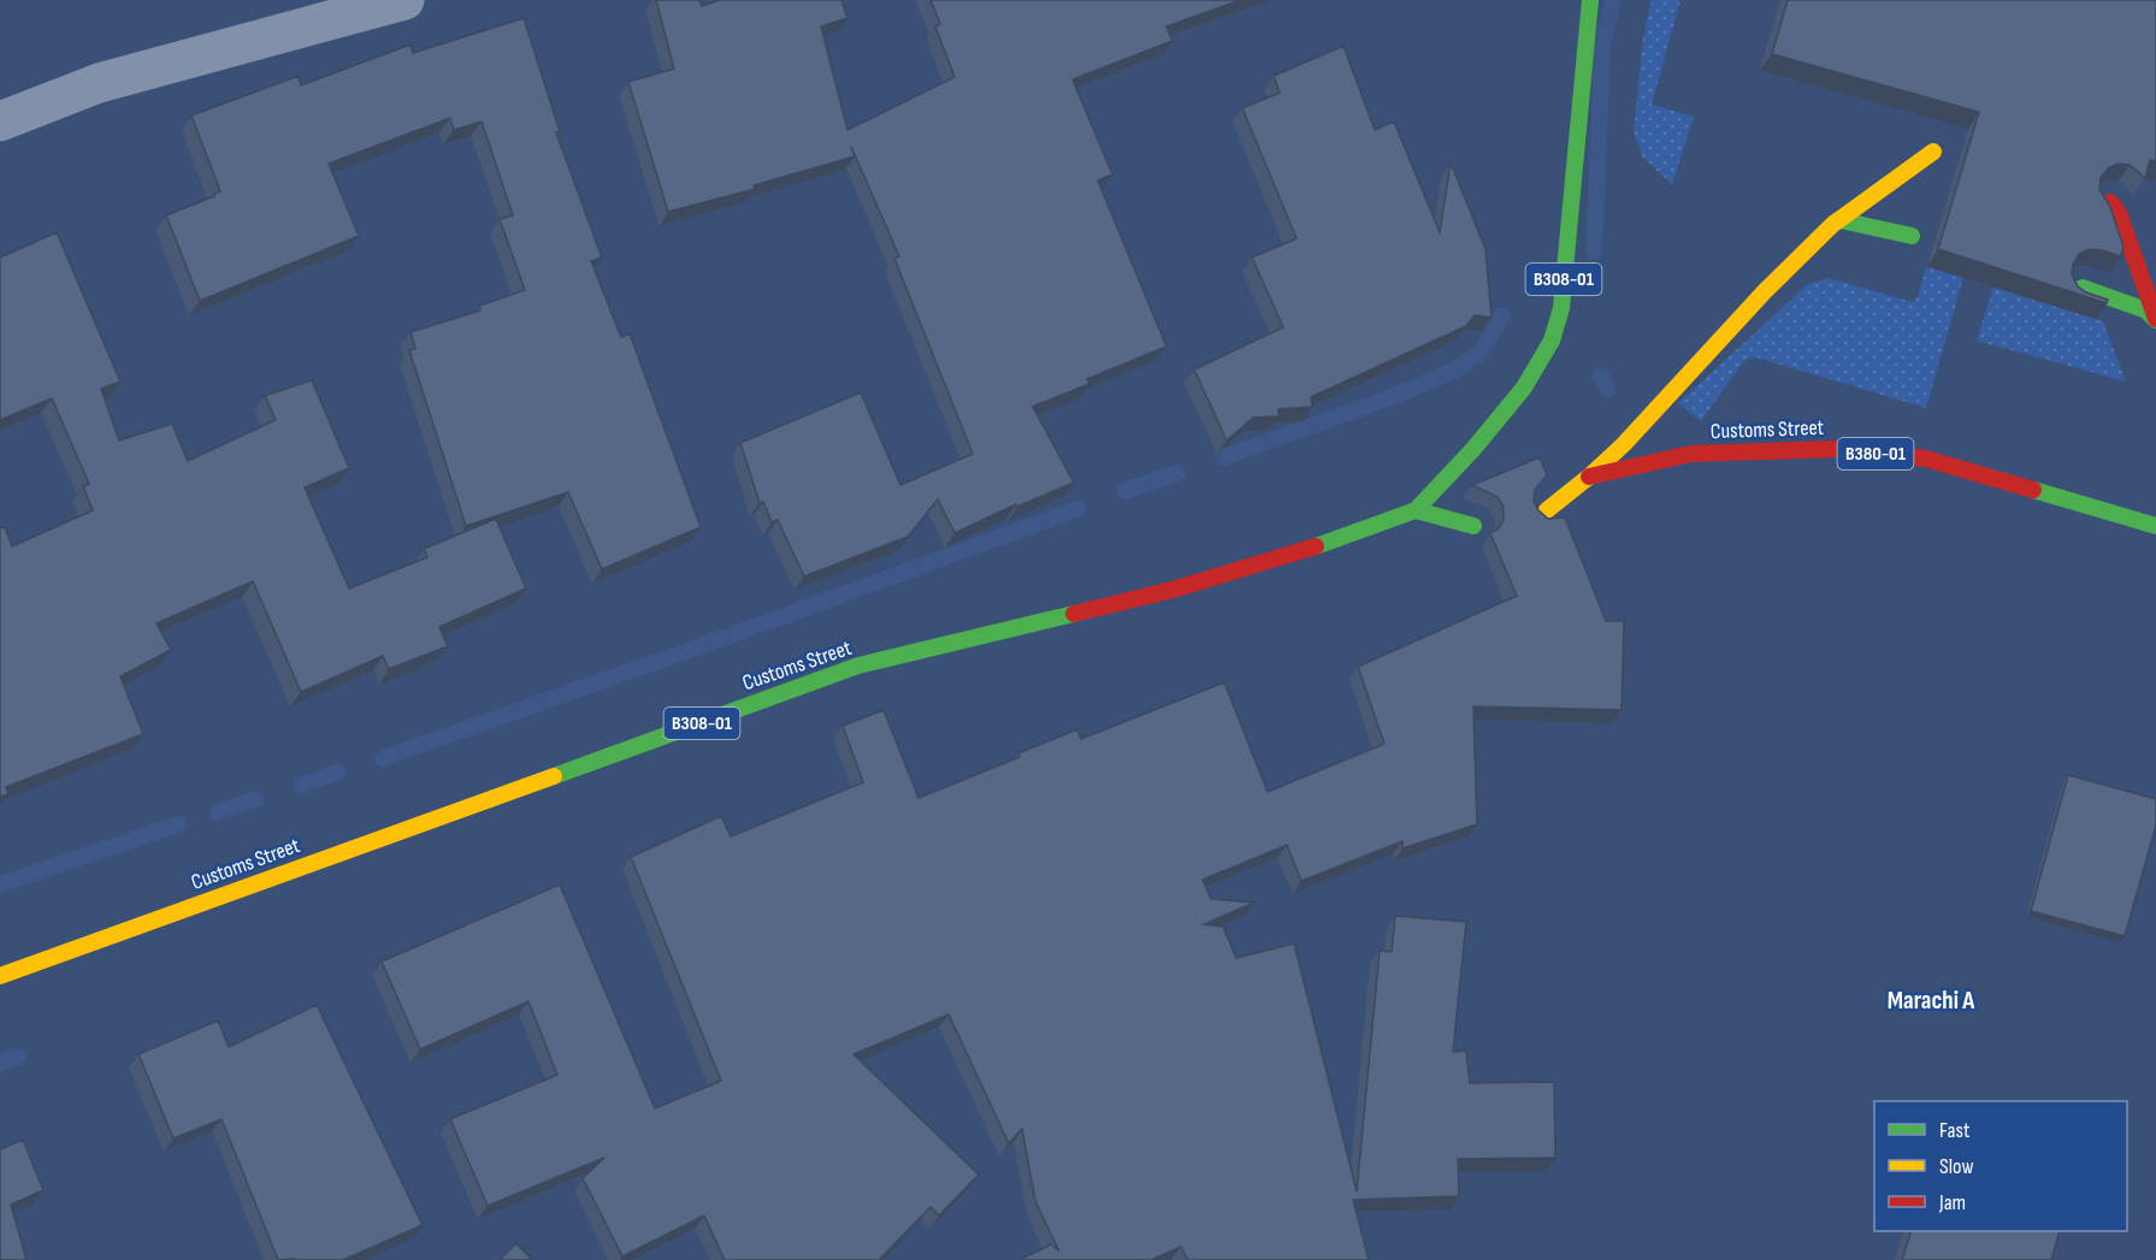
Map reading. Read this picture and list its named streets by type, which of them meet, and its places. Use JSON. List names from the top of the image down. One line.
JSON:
{"streets":{"highway":["B308-01","Customs Street","B380-01"]},"districts":["Marachi A"],"legend":["Fast","Slow","Jam"]}
